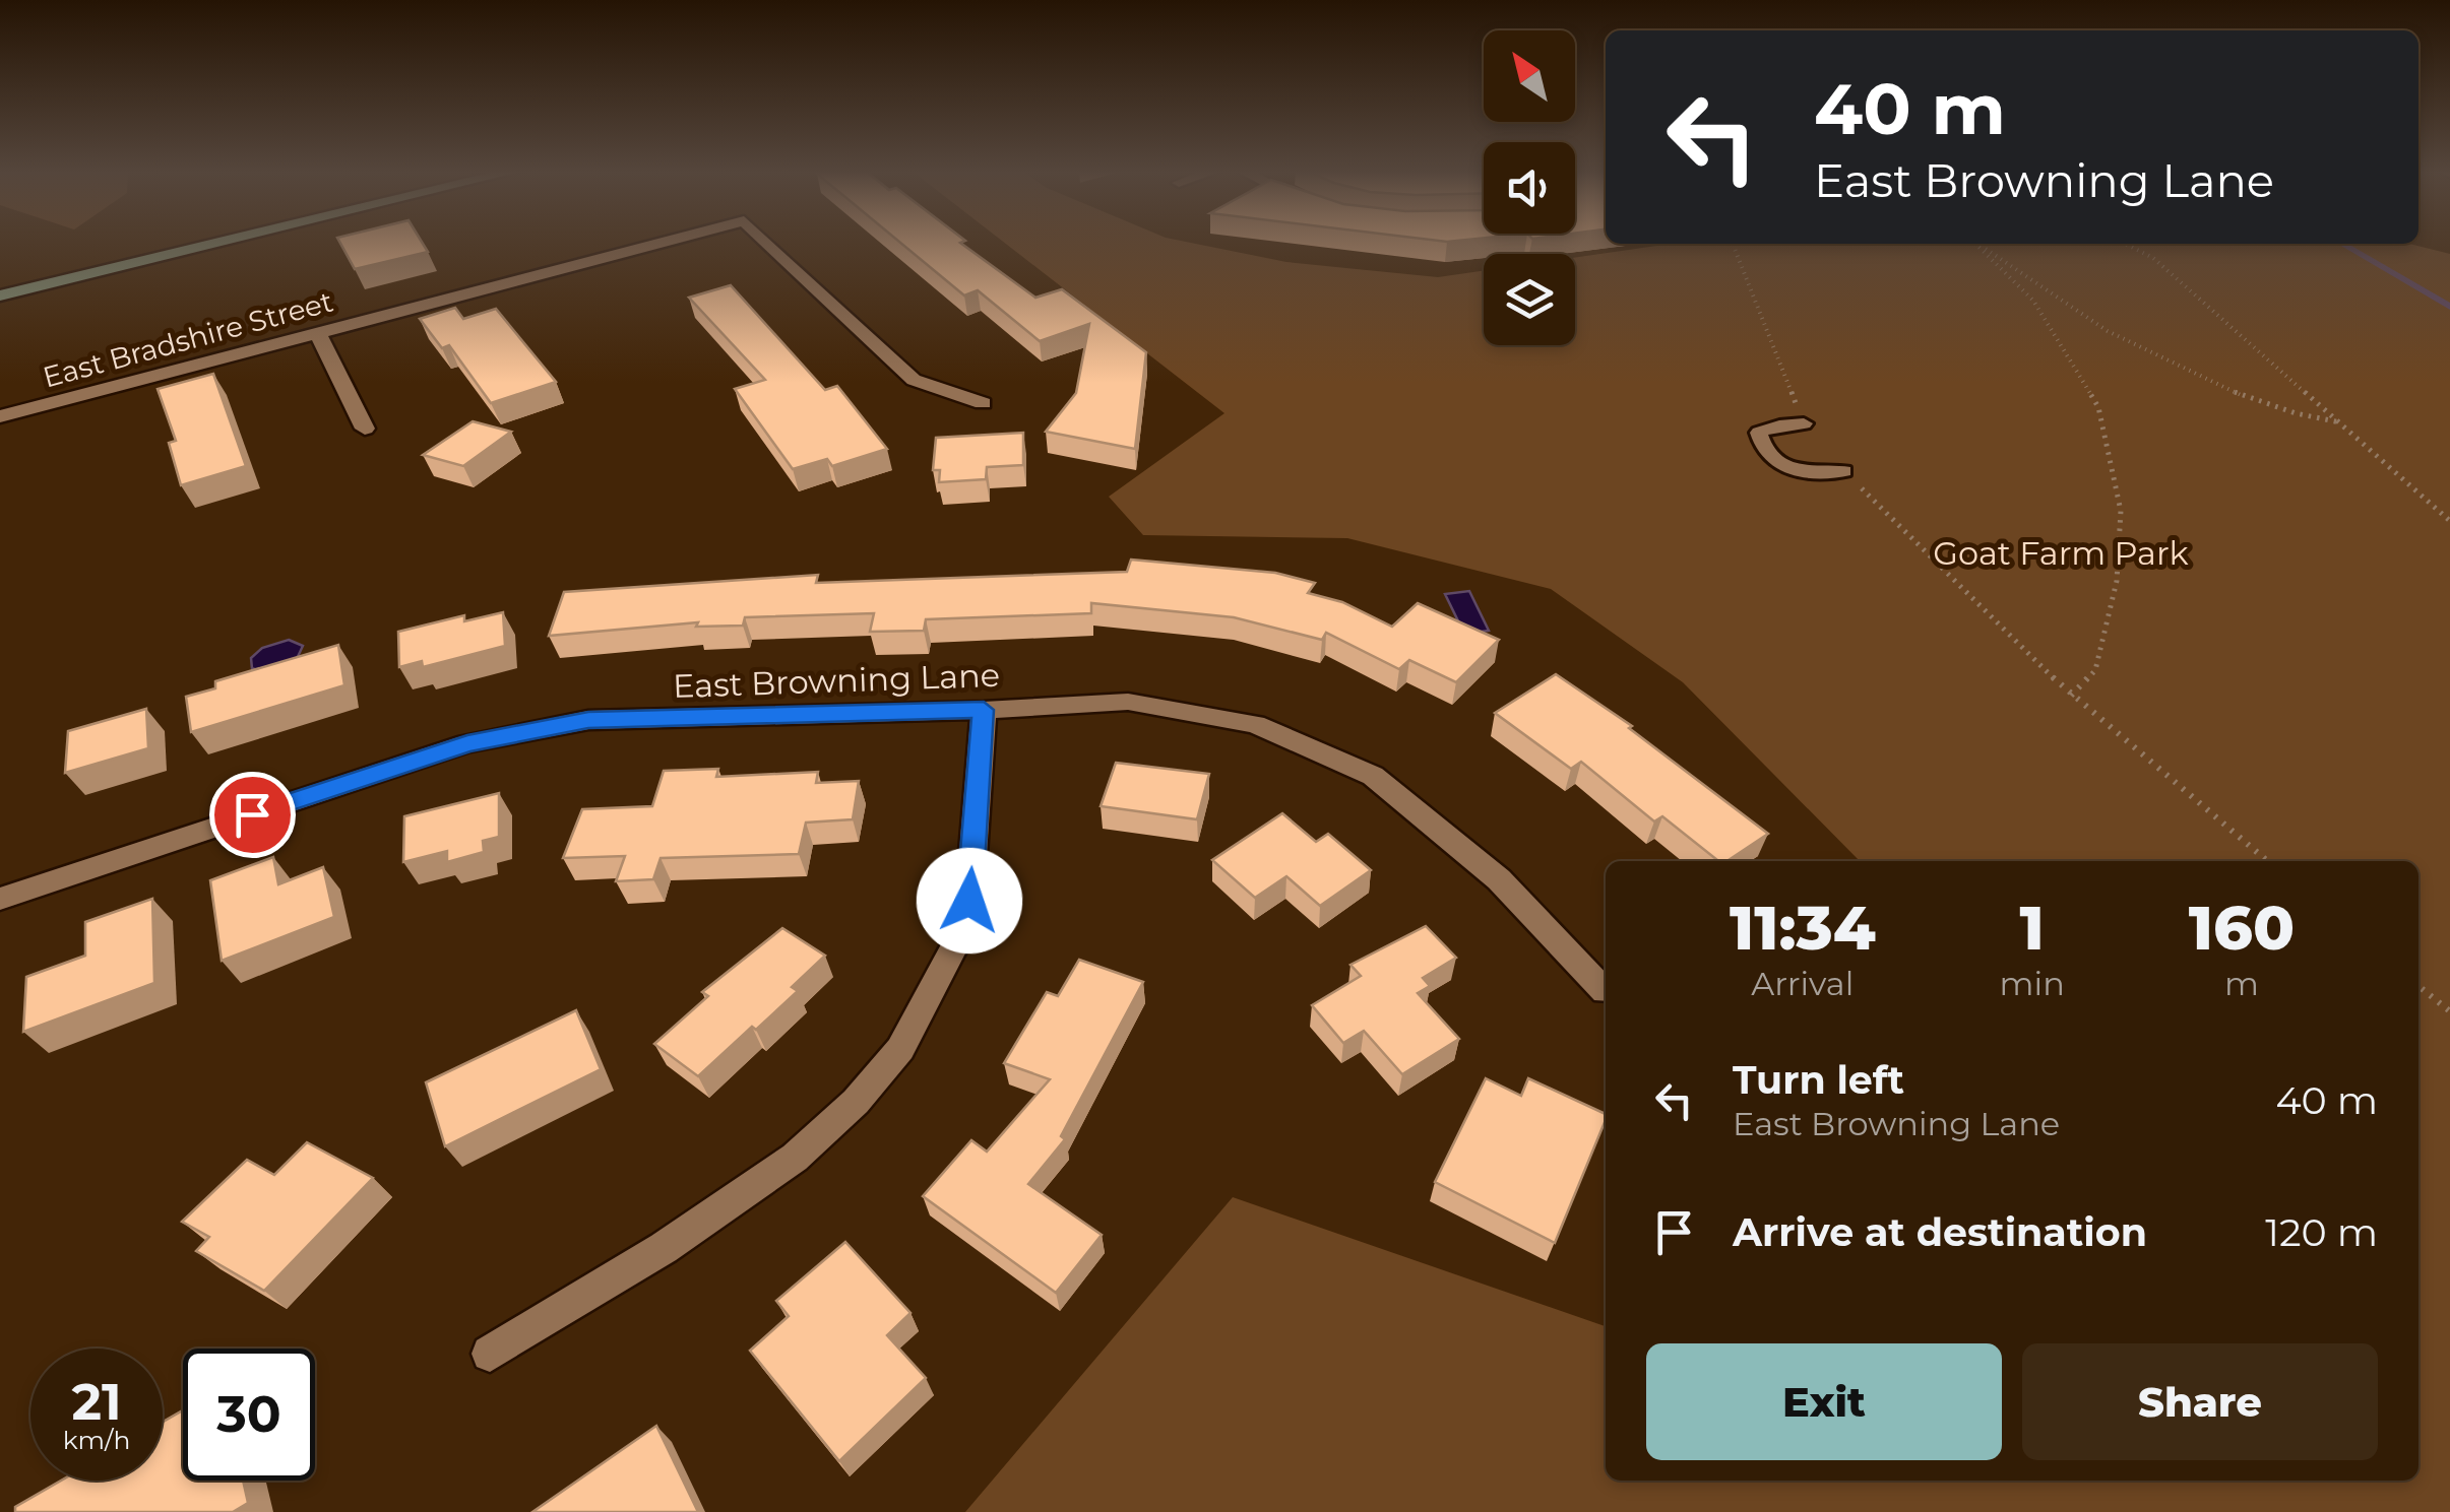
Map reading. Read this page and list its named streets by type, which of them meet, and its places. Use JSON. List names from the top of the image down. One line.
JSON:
{"streets":{"street":["East Bradshire Street","East Browning Lane"]},"parks":["Goat Farm Park"],"north":"top left","page":{"turn":["40 m","East Browning Lane"],"eta":["11:34","Arrival","1","min","160","m"],"list":[{"name":"Turn left","note":"East Browning Lane","value":"40 m"},{"name":"Arrive at destination","value":"120 m"}],"buttons":["Exit","Share"],"speed":"21 km/h","limit":"30"}}
